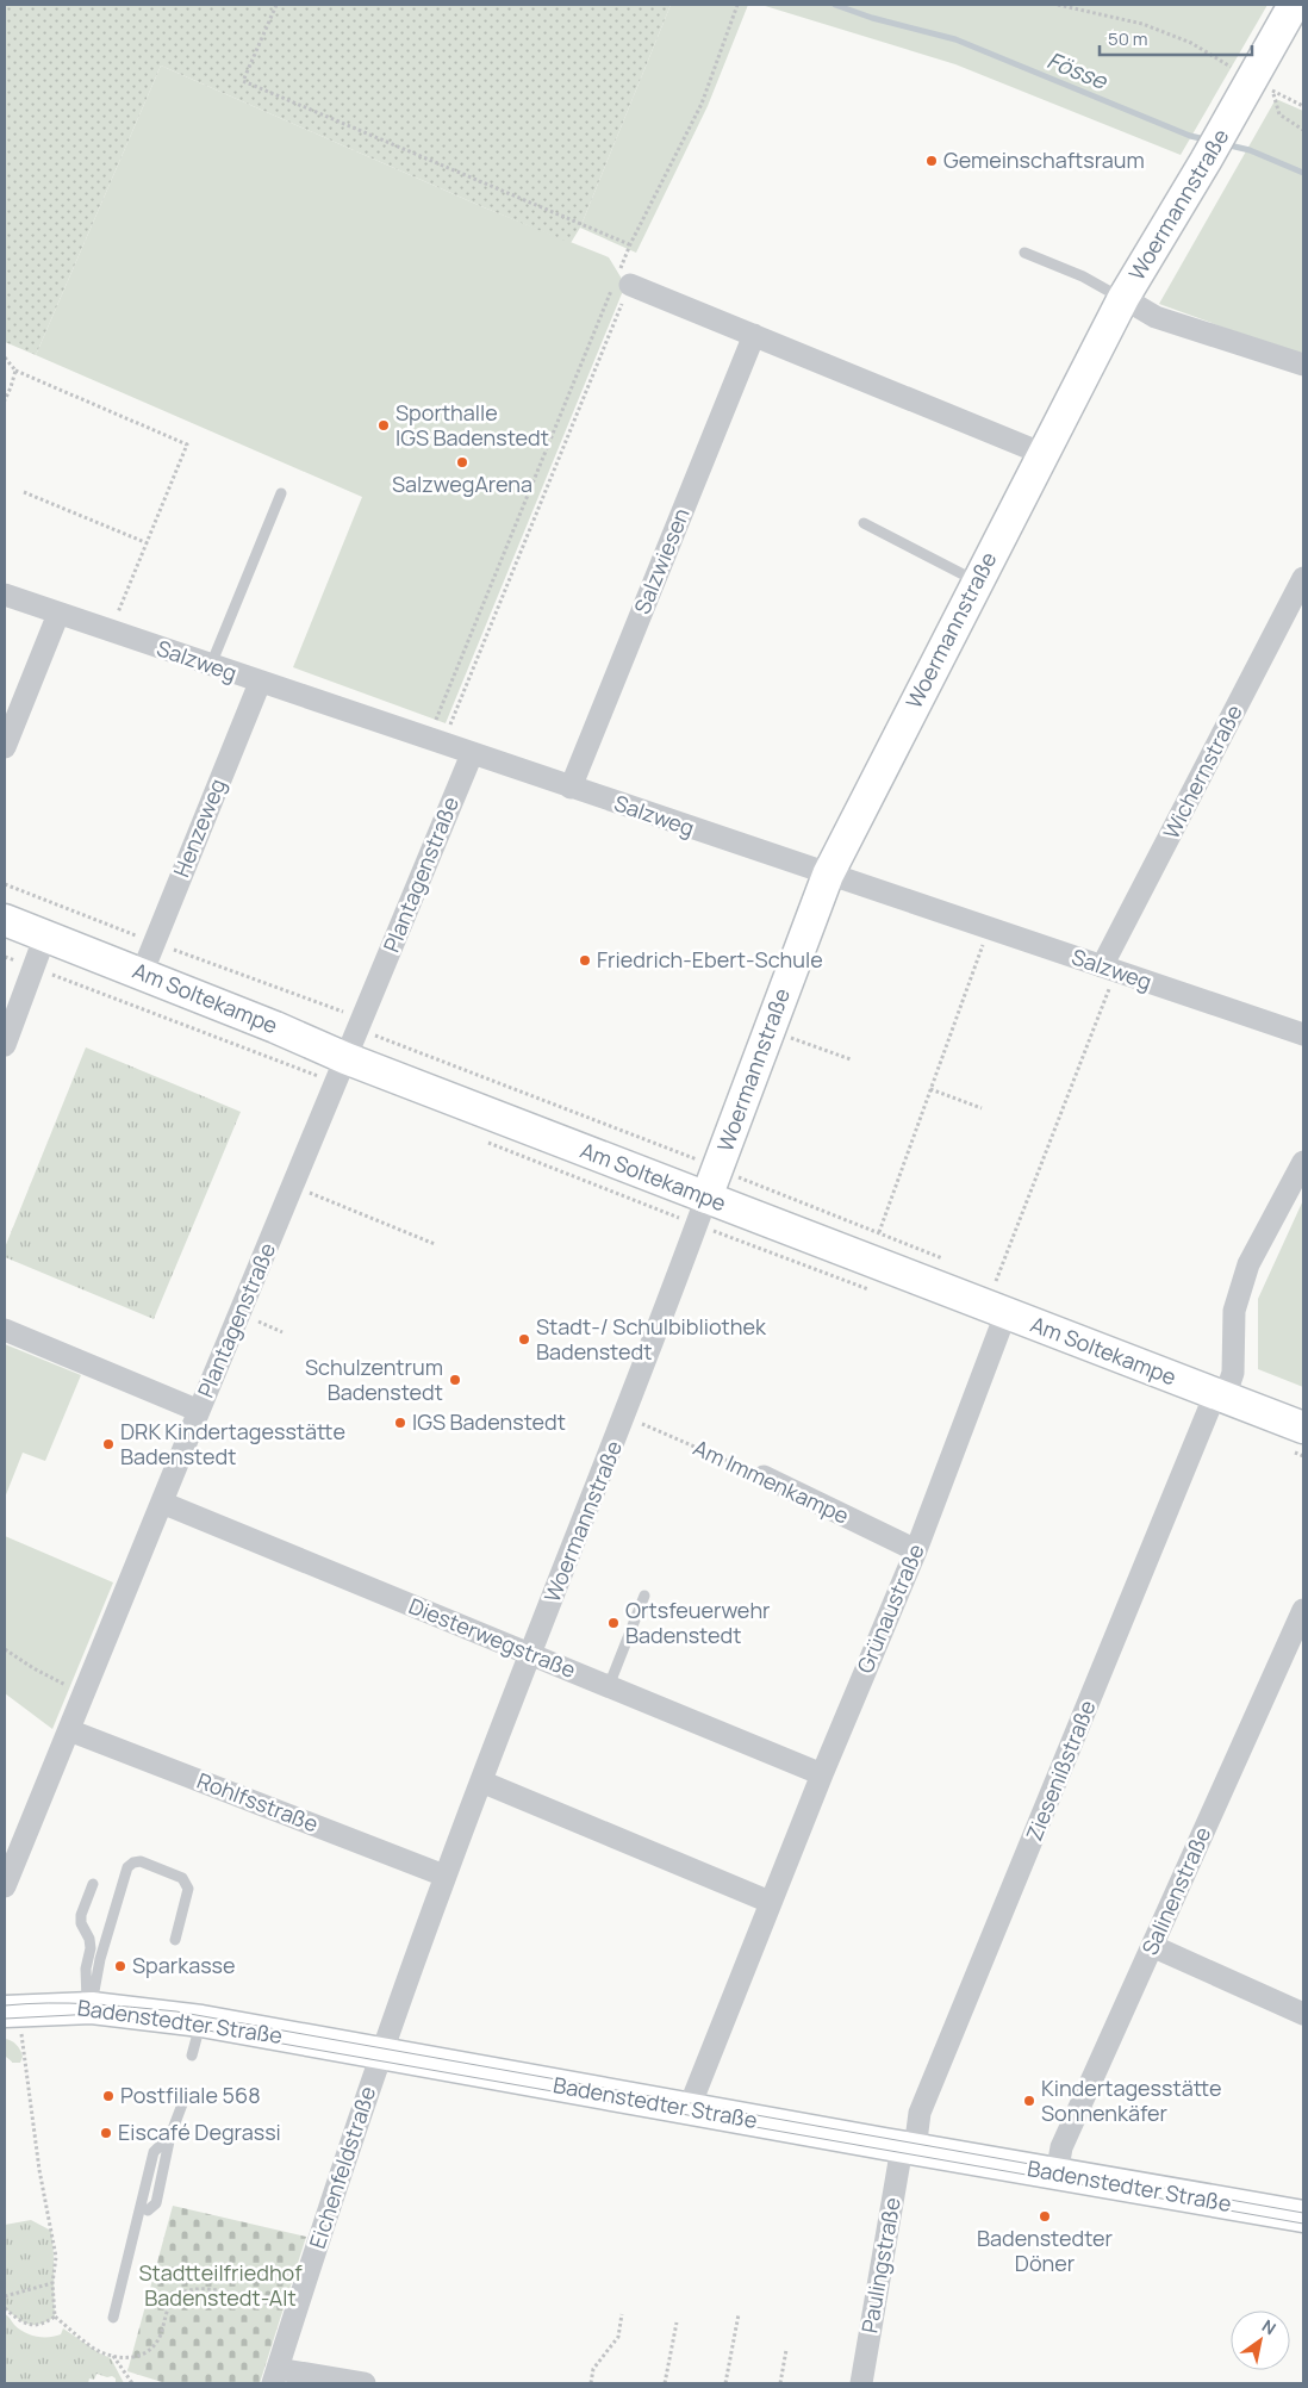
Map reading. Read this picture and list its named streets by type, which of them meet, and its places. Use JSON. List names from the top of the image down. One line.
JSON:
{"streets":{"street":["Woermannstraße","Salzwiesen","Salzweg","Wichernstraße","Henzeweg","Plantagenstraße","Am Soltekampe","Am Immenkampe","Grünaustraße","Diesterwegstraße","Ziesenißstraße","Rohlfsstraße","Salinenstraße","Badenstedter Straße","Eichenfeldstraße","Paulingstraße"]},"crossings":[["Woermannstraße","Salzweg"],["Woermannstraße","Am Soltekampe"],["Woermannstraße","Am Immenkampe"],["Woermannstraße","Diesterwegstraße"],["Woermannstraße","Rohlfsstraße"],["Woermannstraße","Badenstedter Straße"],["Woermannstraße","Eichenfeldstraße"],["Salzwiesen","Salzweg"],["Salzweg","Wichernstraße"],["Salzweg","Henzeweg"],["Salzweg","Plantagenstraße"],["Henzeweg","Am Soltekampe"],["Plantagenstraße","Am Soltekampe"],["Plantagenstraße","Diesterwegstraße"],["Plantagenstraße","Rohlfsstraße"],["Am Soltekampe","Grünaustraße"],["Am Soltekampe","Ziesenißstraße"],["Am Immenkampe","Grünaustraße"],["Grünaustraße","Diesterwegstraße"],["Grünaustraße","Badenstedter Straße"],["Ziesenißstraße","Badenstedter Straße"],["Ziesenißstraße","Paulingstraße"],["Salinenstraße","Badenstedter Straße"],["Badenstedter Straße","Eichenfeldstraße"],["Badenstedter Straße","Paulingstraße"]],"water":["Fösse"],"parks":["Stadtteilfriedhof Badenstedt-Alt"],"places":["Gemeinschaftsraum","Sporthalle IGS Badenstedt","SalzwegArena","Friedrich-Ebert-Schule","Stadt-/ Schulbibliothek Badenstedt","Schulzentrum Badenstedt","IGS Badenstedt","DRK Kindertagesstätte Badenstedt","Ortsfeuerwehr Badenstedt","Sparkasse","Postfiliale 568","Kindertagesstätte Sonnenkäfer","Eiscafé Degrassi","Badenstedter Döner"],"scale_bar":"50 m","north":"top right"}
